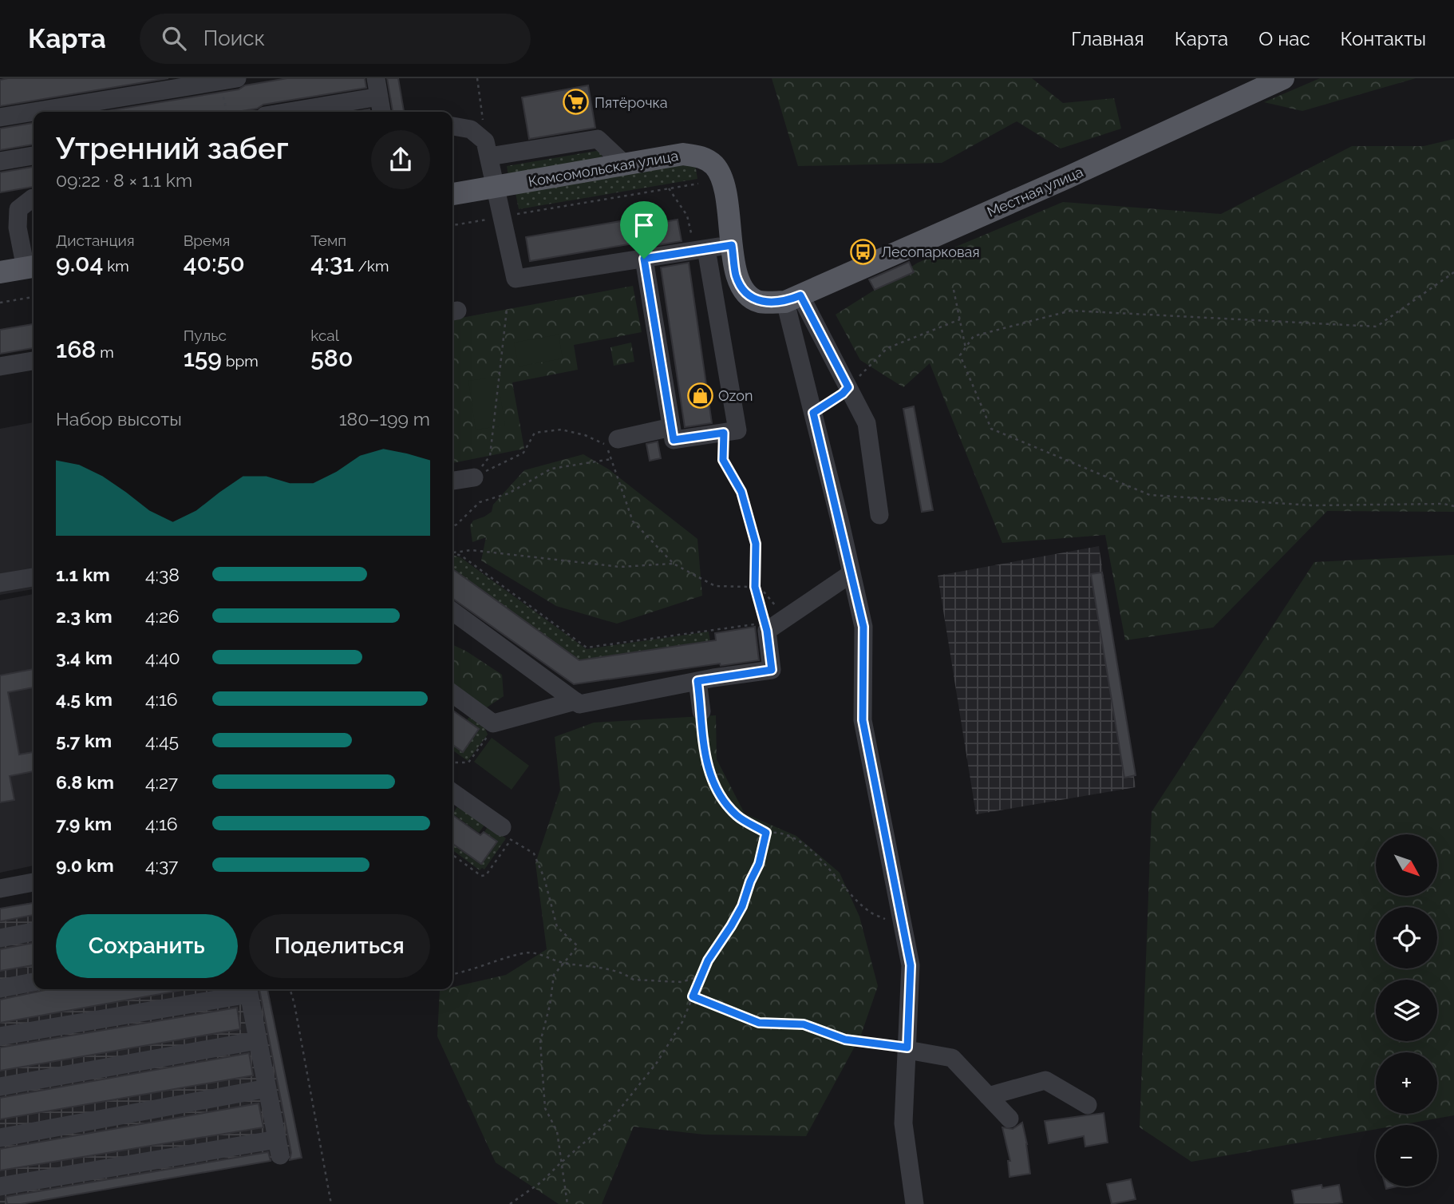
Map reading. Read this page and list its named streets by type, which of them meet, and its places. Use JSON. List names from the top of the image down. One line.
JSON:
{"streets":{"main road":["Комсомольская улица","Местная улица"]},"crossings":[["Комсомольская улица","Местная улица"]],"places":{"supermarket":["Пятёрочка"],"bus stop":["Лесопарковая"],"shop":["Ozon"]},"north":"bottom right","page":{"header":"Карта","search":"Поиск","nav":["Главная","Карта","О нас","Контакты"],"heading":["Утренний забег","09:22 · 8 × 1.1 km"],"stats":[["Дистанция","9.04 km"],["Время","40:50"],["Темп","4:31 /km"],["168 m"],["Пульс","159 bpm"],["kcal","580"]],"chart":["Набор высоты","180–199 m"],"list":[{"name":"1.1 km","note":"4:38"},{"name":"2.3 km","note":"4:26"},{"name":"3.4 km","note":"4:40"},{"name":"4.5 km","note":"4:16"},{"name":"5.7 km","note":"4:45"},{"name":"6.8 km","note":"4:27"},{"name":"7.9 km","note":"4:16"},{"name":"9.0 km","note":"4:37"}],"map_buttons":["+","−"],"buttons":["Сохранить","Поделиться"]}}
